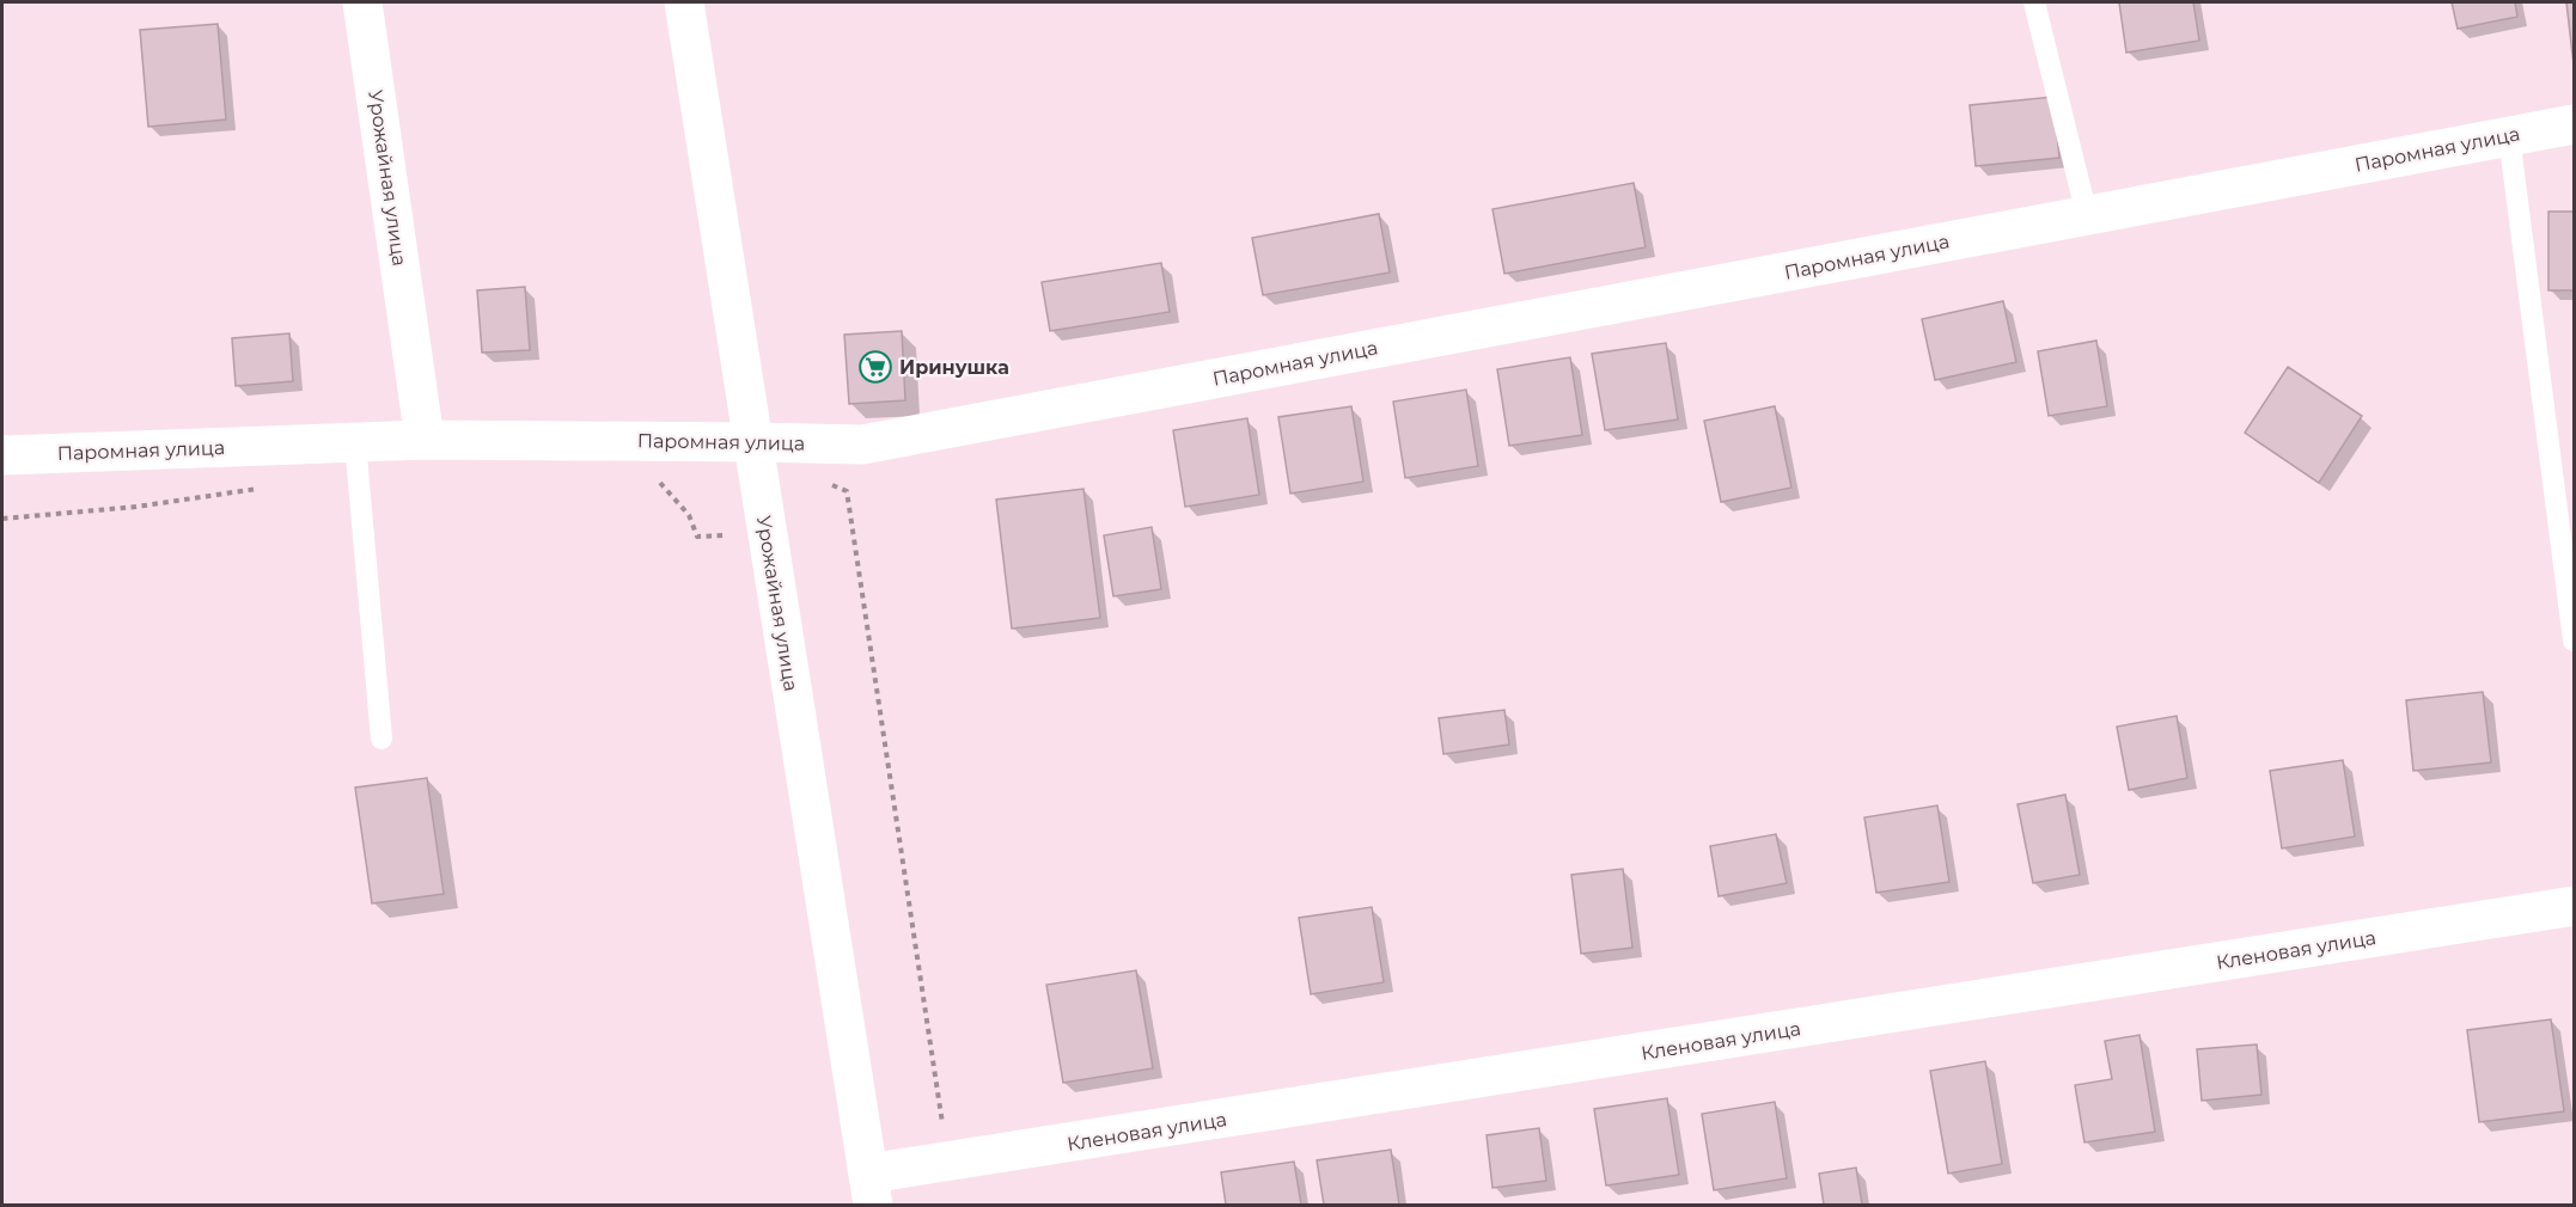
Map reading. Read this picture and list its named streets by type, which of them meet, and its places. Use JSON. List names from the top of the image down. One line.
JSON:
{"streets":{"street":["Паромная улица","Урожайная улица","Кленовая улица"]},"crossings":[["Паромная улица","Урожайная улица"],["Урожайная улица","Кленовая улица"]],"places":{"supermarket":["Иринушка"]}}
